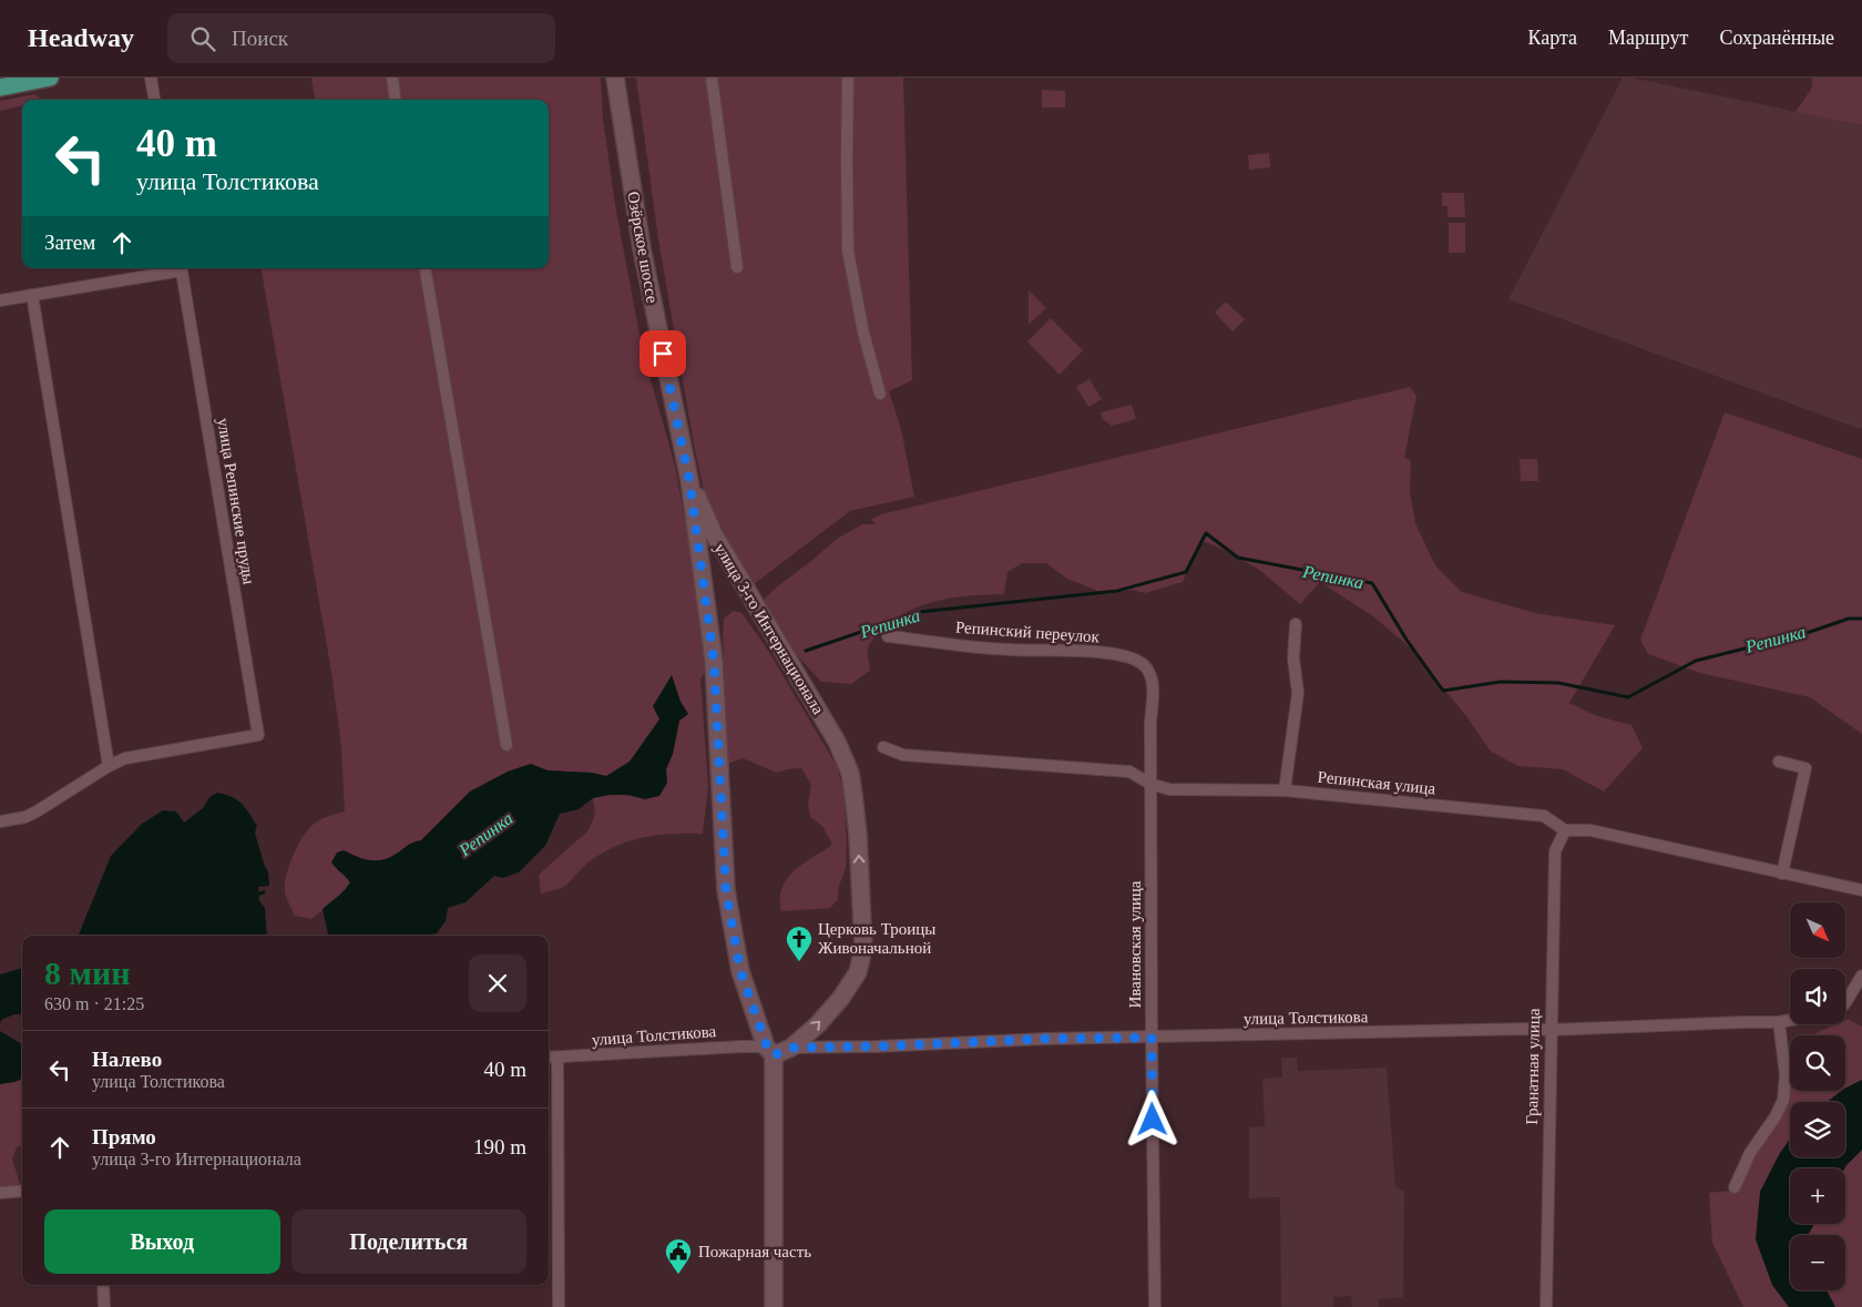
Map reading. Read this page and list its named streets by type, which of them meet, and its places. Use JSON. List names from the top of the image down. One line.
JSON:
{"streets":{"main road":["Озёрское шоссе","улица 3-го Интернационала"],"street":["улица Репинские пруды","Репинский переулок","Репинская улица","Ивановская улица","улица Толстикова","Гранатная улица"]},"crossings":[["Озёрское шоссе","улица 3-го Интернационала"],["улица 3-го Интернационала","улица Толстикова"],["Репинский переулок","Ивановская улица"],["Репинская улица","Ивановская улица"],["Репинская улица","Гранатная улица"],["Ивановская улица","улица Толстикова"],["улица Толстикова","Гранатная улица"]],"water":["Репинка"],"places":{"church":["Церковь Троицы Живоначальной"],"public building":["Пожарная часть"]},"north":"bottom right","page":{"header":"Headway","search":"Поиск","nav":["Карта","Маршрут","Сохранённые"],"turn":["40 m","улица Толстикова"],"then":"Затем","map_buttons":["+","−"],"heading":["8 мин","630 m · 21:25"],"list":[{"name":"Налево","note":"улица Толстикова","value":"40 m"},{"name":"Прямо","note":"улица 3-го Интернационала","value":"190 m"}],"buttons":["Выход","Поделиться"]}}
